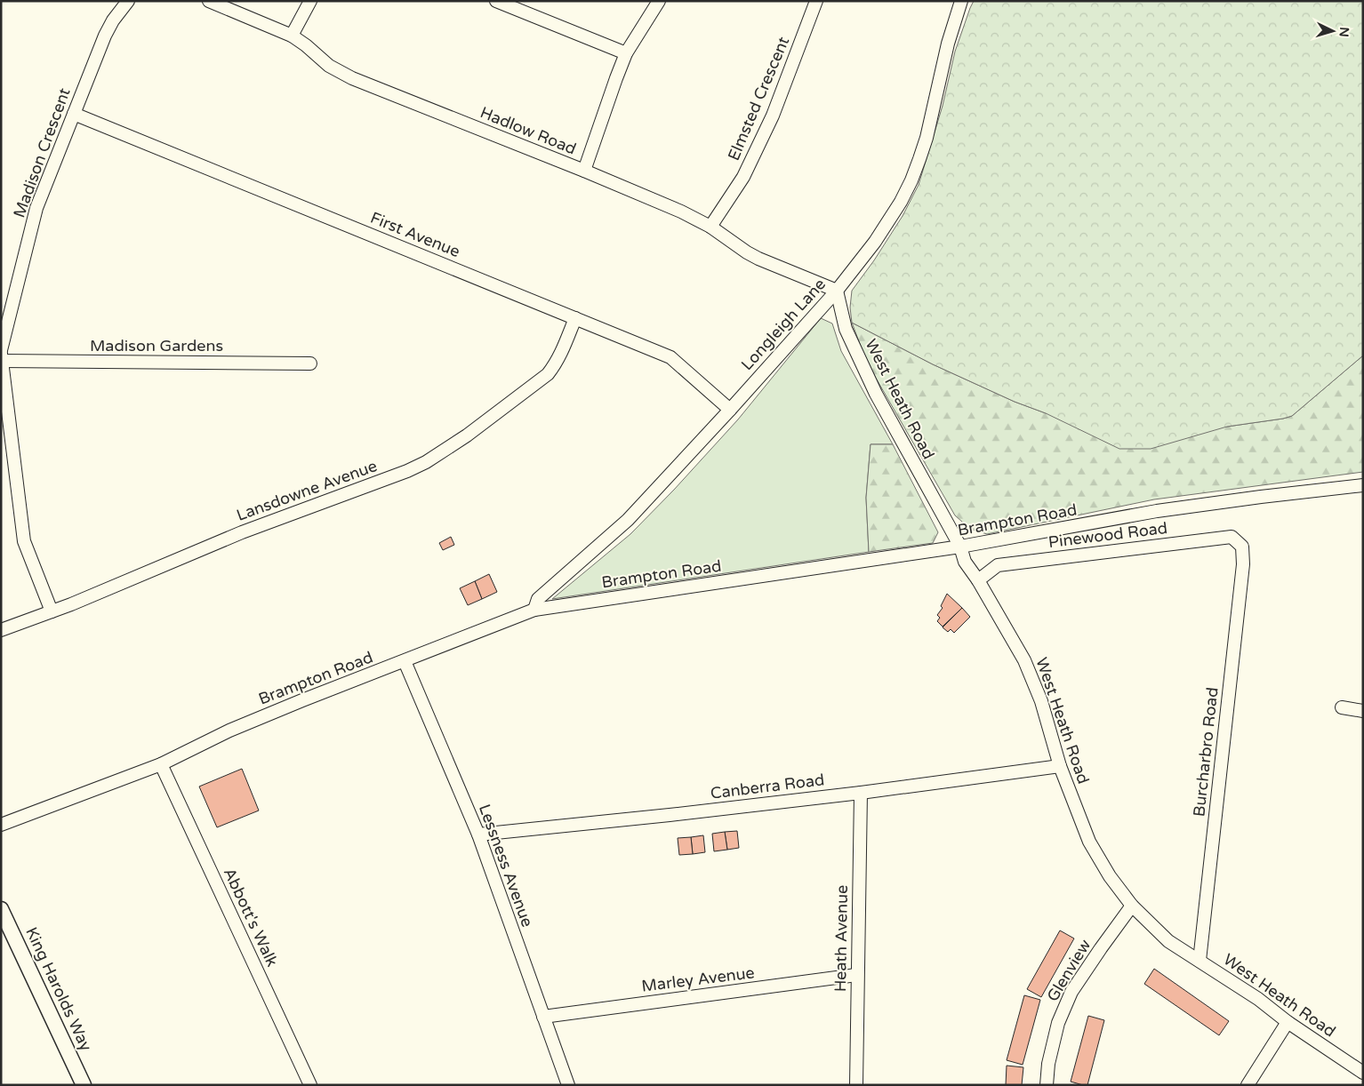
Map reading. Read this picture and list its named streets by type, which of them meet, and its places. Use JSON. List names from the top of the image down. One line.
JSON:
{"streets":{"street":["Elmsted Crescent","Hadlow Road","Madison Crescent","First Avenue","Longleigh Lane","Madison Gardens","West Heath Road","Lansdowne Avenue","Brampton Road","Pinewood Road","Burcharbro Road","Canberra Road","Lessness Avenue","Abbott's Walk","Heath Avenue","Glenview","Marley Avenue","King Harolds Way"]},"crossings":[["Elmsted Crescent","Hadlow Road"],["Hadlow Road","Longleigh Lane"],["Hadlow Road","West Heath Road"],["Madison Crescent","First Avenue"],["Madison Crescent","Madison Gardens"],["Madison Crescent","Lansdowne Avenue"],["First Avenue","Longleigh Lane"],["First Avenue","Lansdowne Avenue"],["Longleigh Lane","West Heath Road"],["Longleigh Lane","Brampton Road"],["West Heath Road","Brampton Road"],["West Heath Road","Pinewood Road"],["West Heath Road","Burcharbro Road"],["West Heath Road","Canberra Road"],["West Heath Road","Glenview"],["Brampton Road","Lessness Avenue"],["Brampton Road","Abbott's Walk"],["Pinewood Road","Burcharbro Road"],["Canberra Road","Lessness Avenue"],["Canberra Road","Heath Avenue"],["Lessness Avenue","Marley Avenue"],["Heath Avenue","Marley Avenue"]],"north":"right"}
